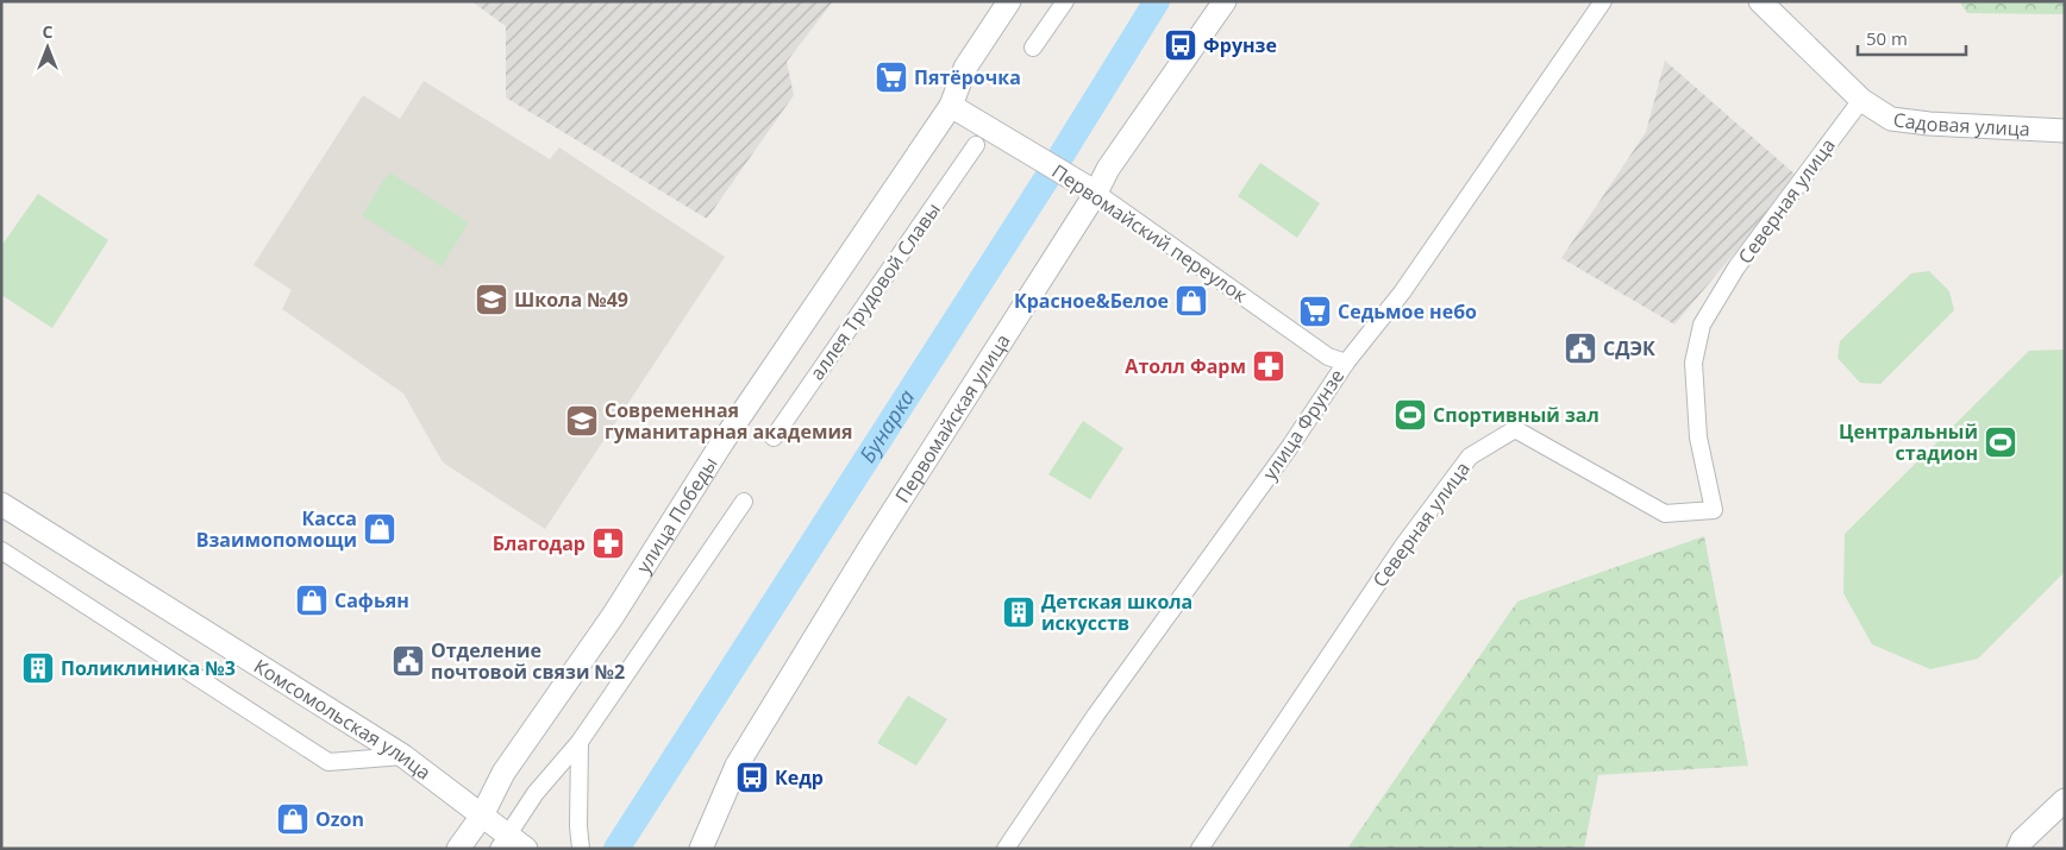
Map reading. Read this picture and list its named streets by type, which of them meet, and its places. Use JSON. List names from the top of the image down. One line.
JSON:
{"streets":{"main road":["Садовая улица","Первомайский переулок","Первомайская улица","улица Победы","Комсомольская улица"],"street":["Северная улица","аллея Трудовой Славы","улица Фрунзе"]},"crossings":[["Садовая улица","Северная улица"],["Первомайский переулок","Первомайская улица"],["Первомайский переулок","улица Фрунзе"],["Первомайский переулок","улица Победы"],["улица Победы","Комсомольская улица"]],"water":["Бунарка"],"places":{"bus stop":["Фрунзе","Кедр"],"supermarket":["Пятёрочка","Седьмое небо"],"school or university":["Школа №49","Современная гуманитарная академия"],"shop":["Красное&Белое","Касса Взаимопомощи","Сафьян","Ozon"],"public building":["СДЭК","Отделение почтовой связи №2"],"pharmacy":["Атолл Фарм","Благодар"],"sports":["Спортивный зал","Центральный стадион"],"building":["Детская школа искусств","Поликлиника №3"]},"scale_bar":"50 m","north":"top"}
